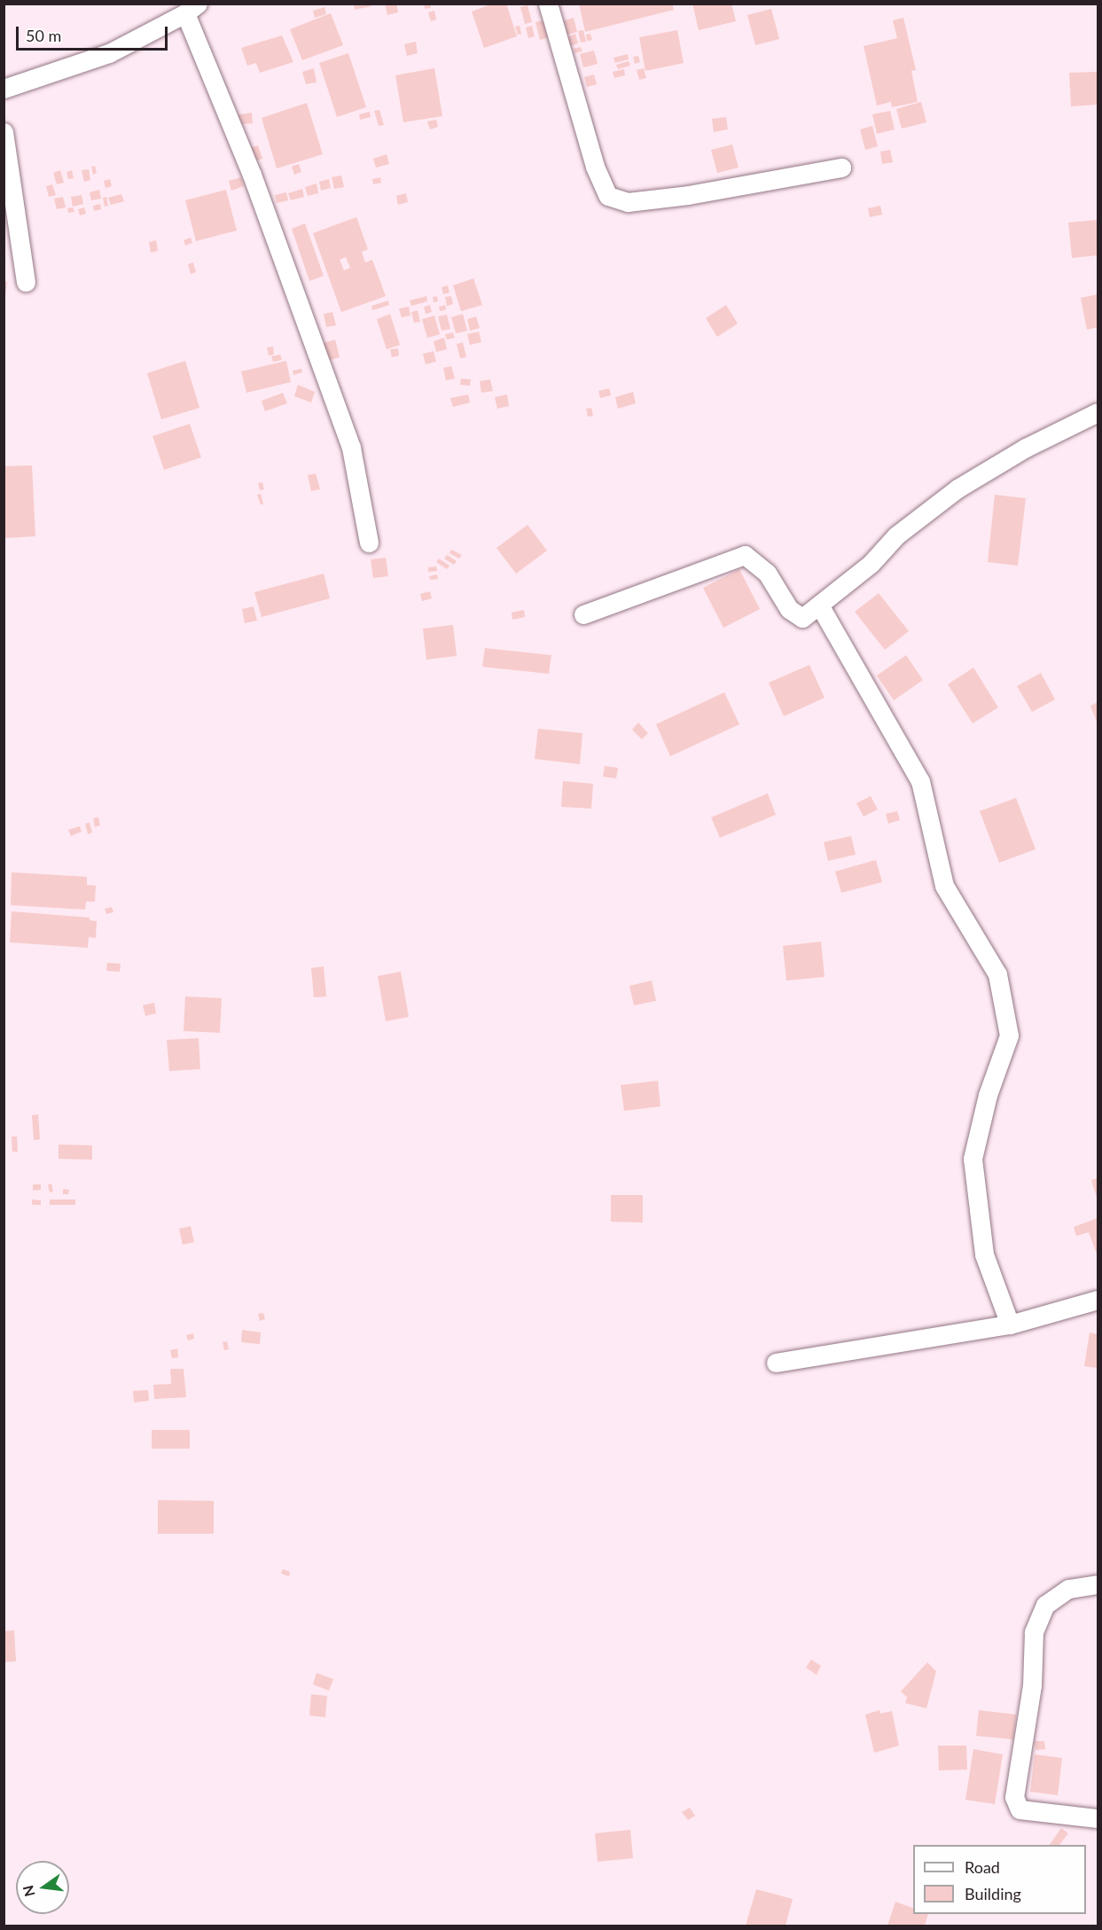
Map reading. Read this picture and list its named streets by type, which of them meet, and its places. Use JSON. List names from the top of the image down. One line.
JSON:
{"legend":["Road","Building"],"scale_bar":"50 m","north":"left"}
